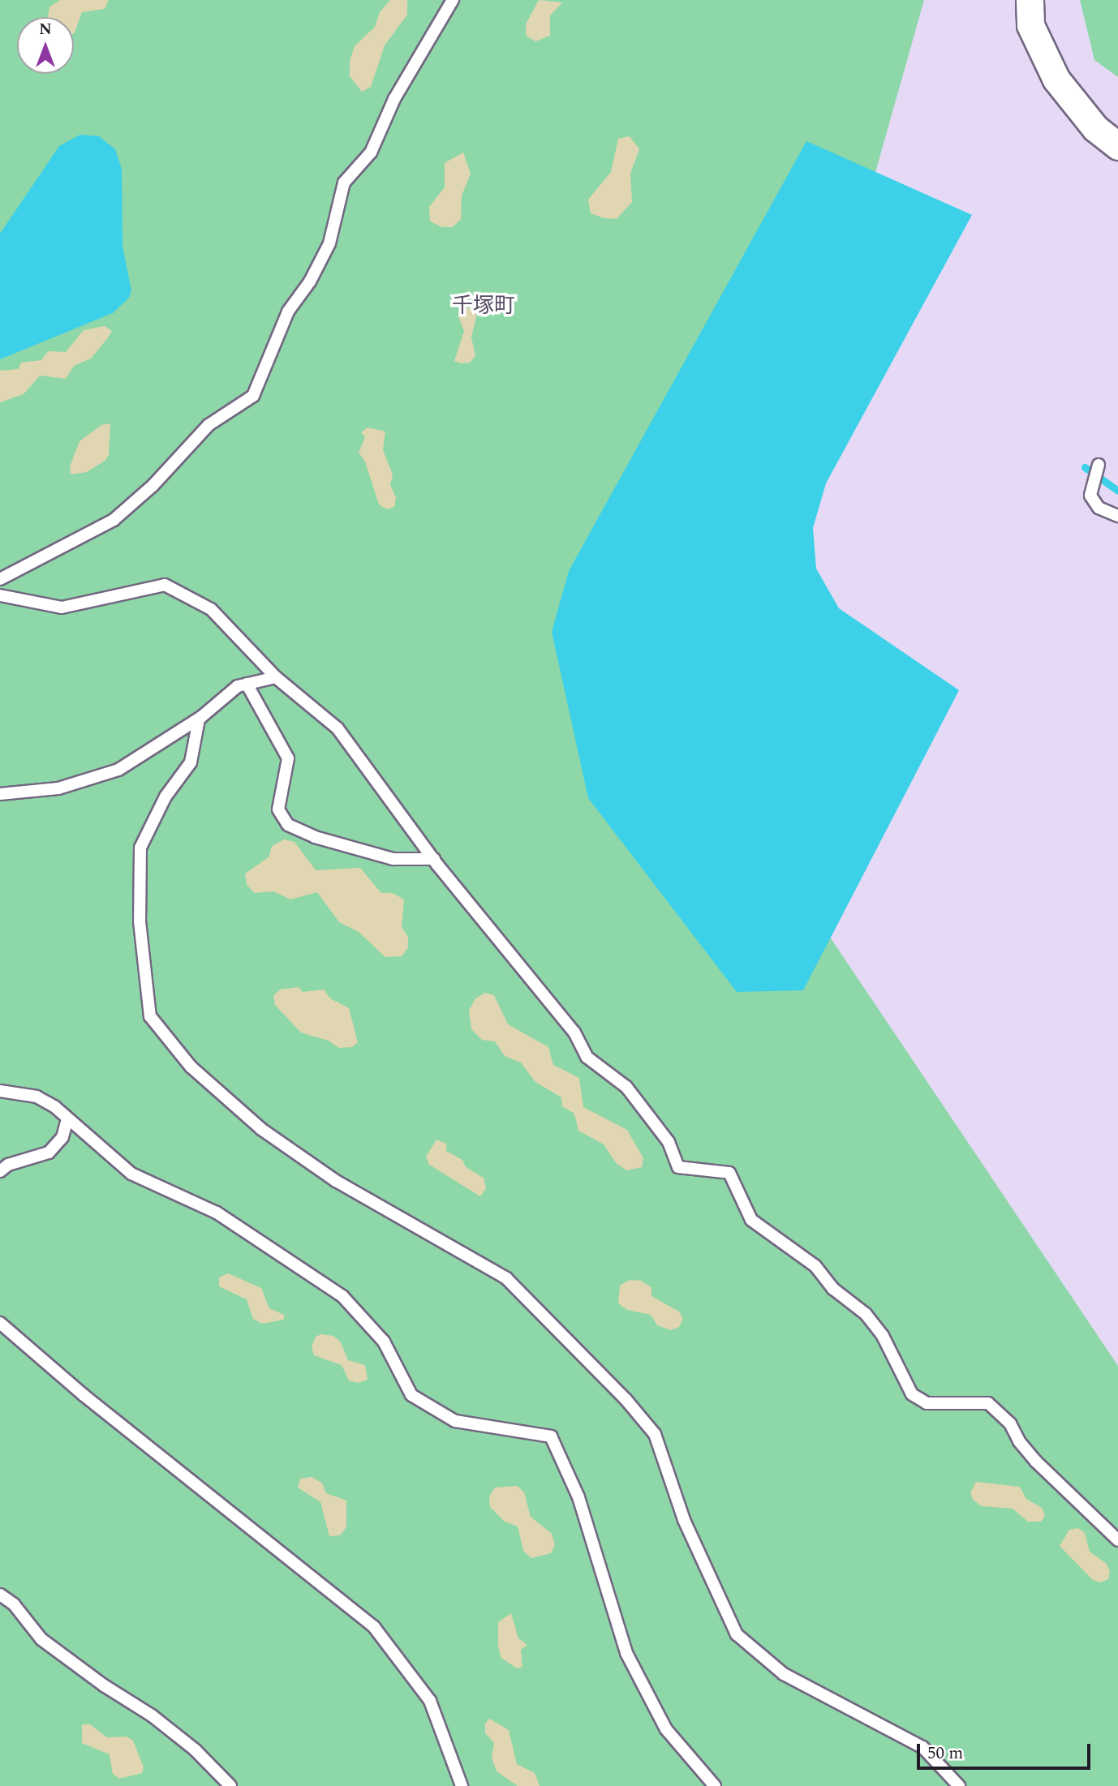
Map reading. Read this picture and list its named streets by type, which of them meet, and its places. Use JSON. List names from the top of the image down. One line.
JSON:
{"districts":["千塚町"],"scale_bar":"50 m","north":"top"}
